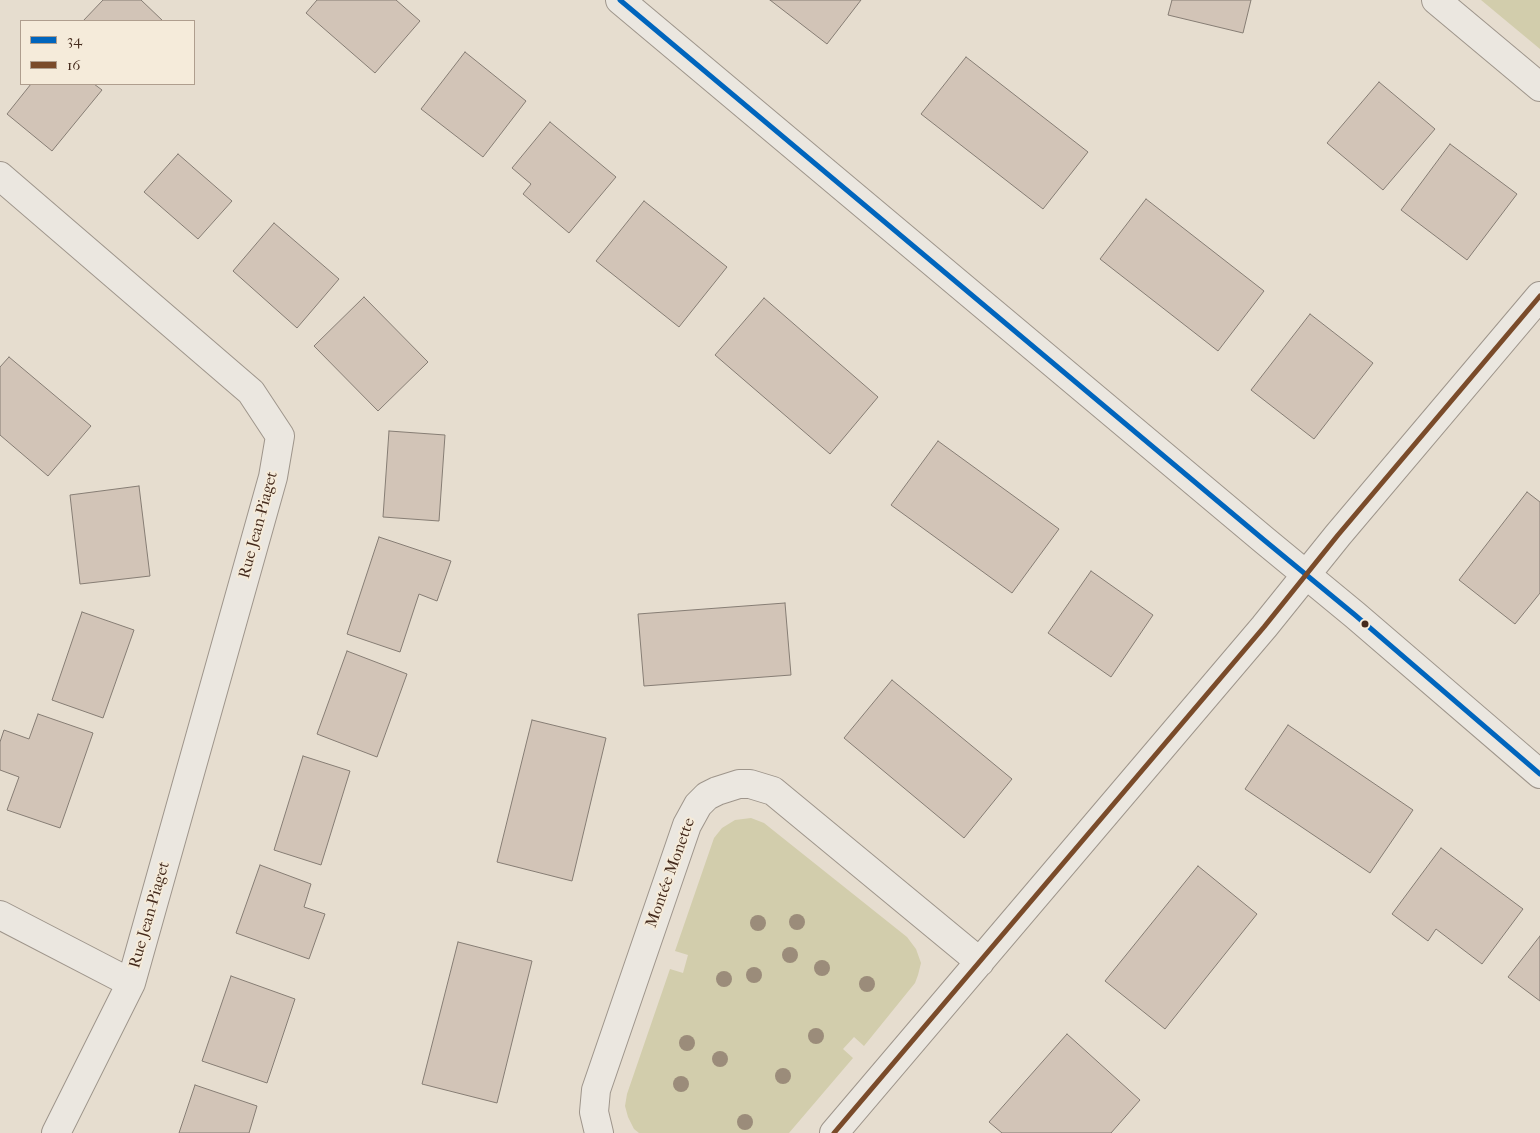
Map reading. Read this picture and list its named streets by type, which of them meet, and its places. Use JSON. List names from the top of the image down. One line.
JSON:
{"streets":{"street":["Rue Jean-Piaget","Montée Monette"]},"lines":["transit line 34","transit line 16"],"legend":["34","16"]}
